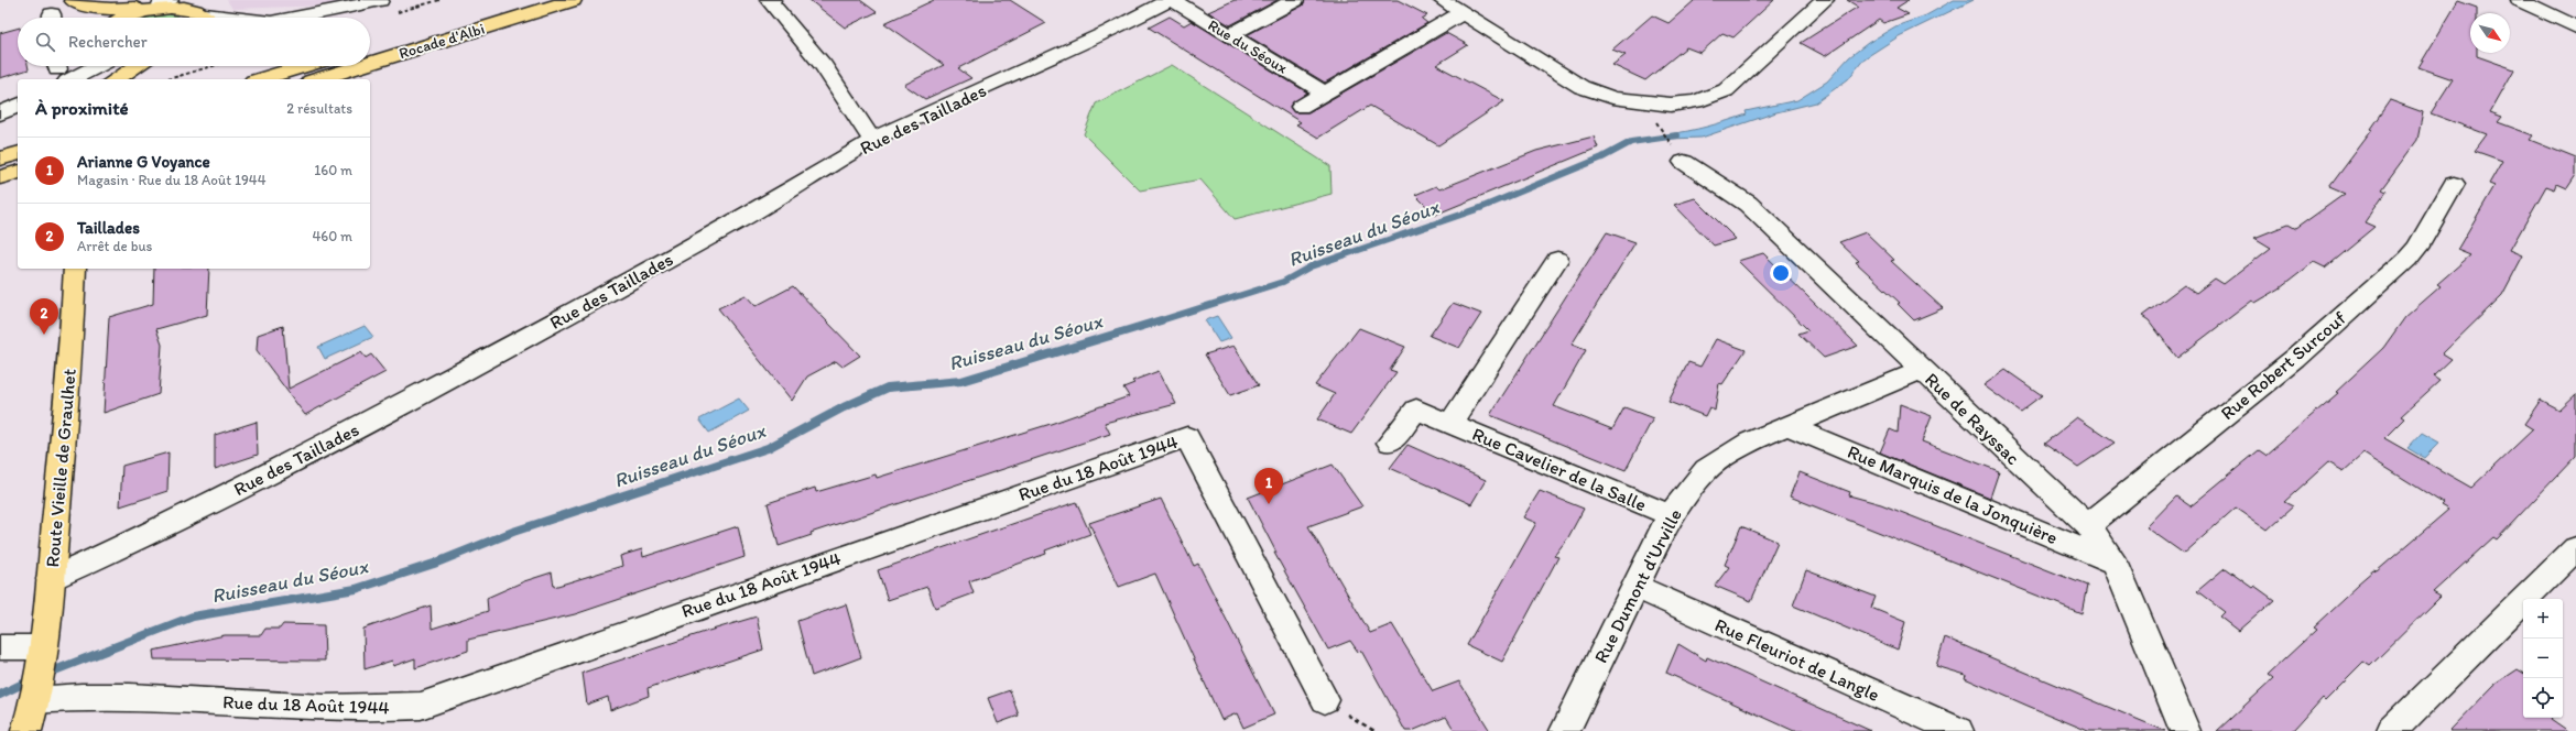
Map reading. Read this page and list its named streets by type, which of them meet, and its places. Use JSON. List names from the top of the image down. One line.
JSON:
{"streets":{"main road":["Rocade d'Albi","Route Vieille de Graulhet"],"street":["Rue du Séoux","Rue des Taillades","Rue Robert Surcouf","Rue de Rayssac","Rue du 18 Août 1944","Rue Cavelier de la Salle","Rue Marquis de la Jonquière","Rue Dumont d'Urville","Rue Fleuriot de Langle"]},"crossings":[["Rue du Séoux","Rue des Taillades"],["Rue des Taillades","Route Vieille de Graulhet"],["Rue Robert Surcouf","Rue de Rayssac"],["Rue de Rayssac","Rue Marquis de la Jonquière"],["Rue de Rayssac","Rue Dumont d'Urville"],["Route Vieille de Graulhet","Rue du 18 Août 1944"],["Rue Cavelier de la Salle","Rue Dumont d'Urville"],["Rue Marquis de la Jonquière","Rue Dumont d'Urville"],["Rue Dumont d'Urville","Rue Fleuriot de Langle"]],"water":["Ruisseau du Séoux"],"north":"bottom right","page":{"search":"Rechercher","heading":["À proximité","2 résultats"],"list":[{"mark":"1","name":"Arianne G Voyance","note":"Magasin · Rue du 18 Août 1944","value":"160 m"},{"mark":"2","name":"Taillades","note":"Arrêt de bus","value":"460 m"}],"pins":["2","1"],"map_buttons":["+","−"]}}
